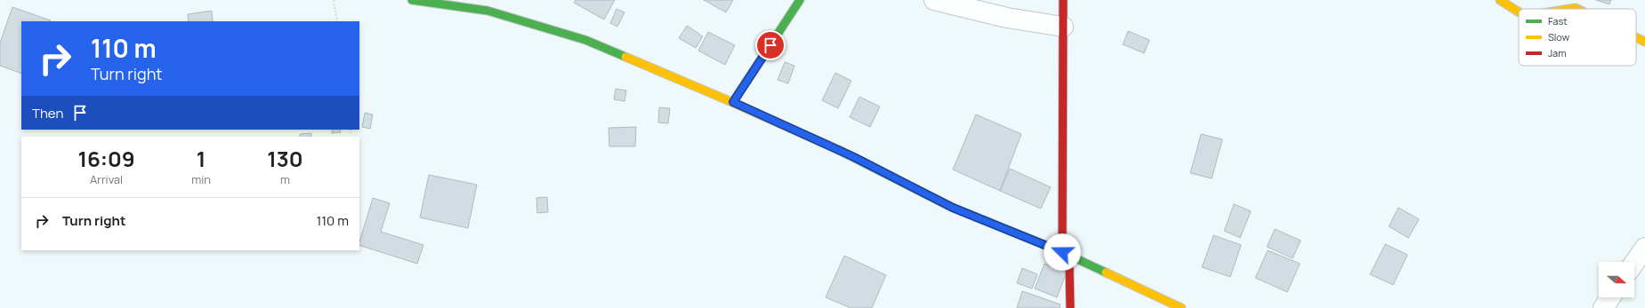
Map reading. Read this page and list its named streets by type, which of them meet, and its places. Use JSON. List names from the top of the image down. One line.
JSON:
{"legend":["Fast","Slow","Jam"],"north":"right","page":{"turn":["110 m","Turn right"],"then":"Then","eta":["16:09","Arrival","1","min","130","m"],"list":[{"name":"Turn right","value":"110 m"}]}}
